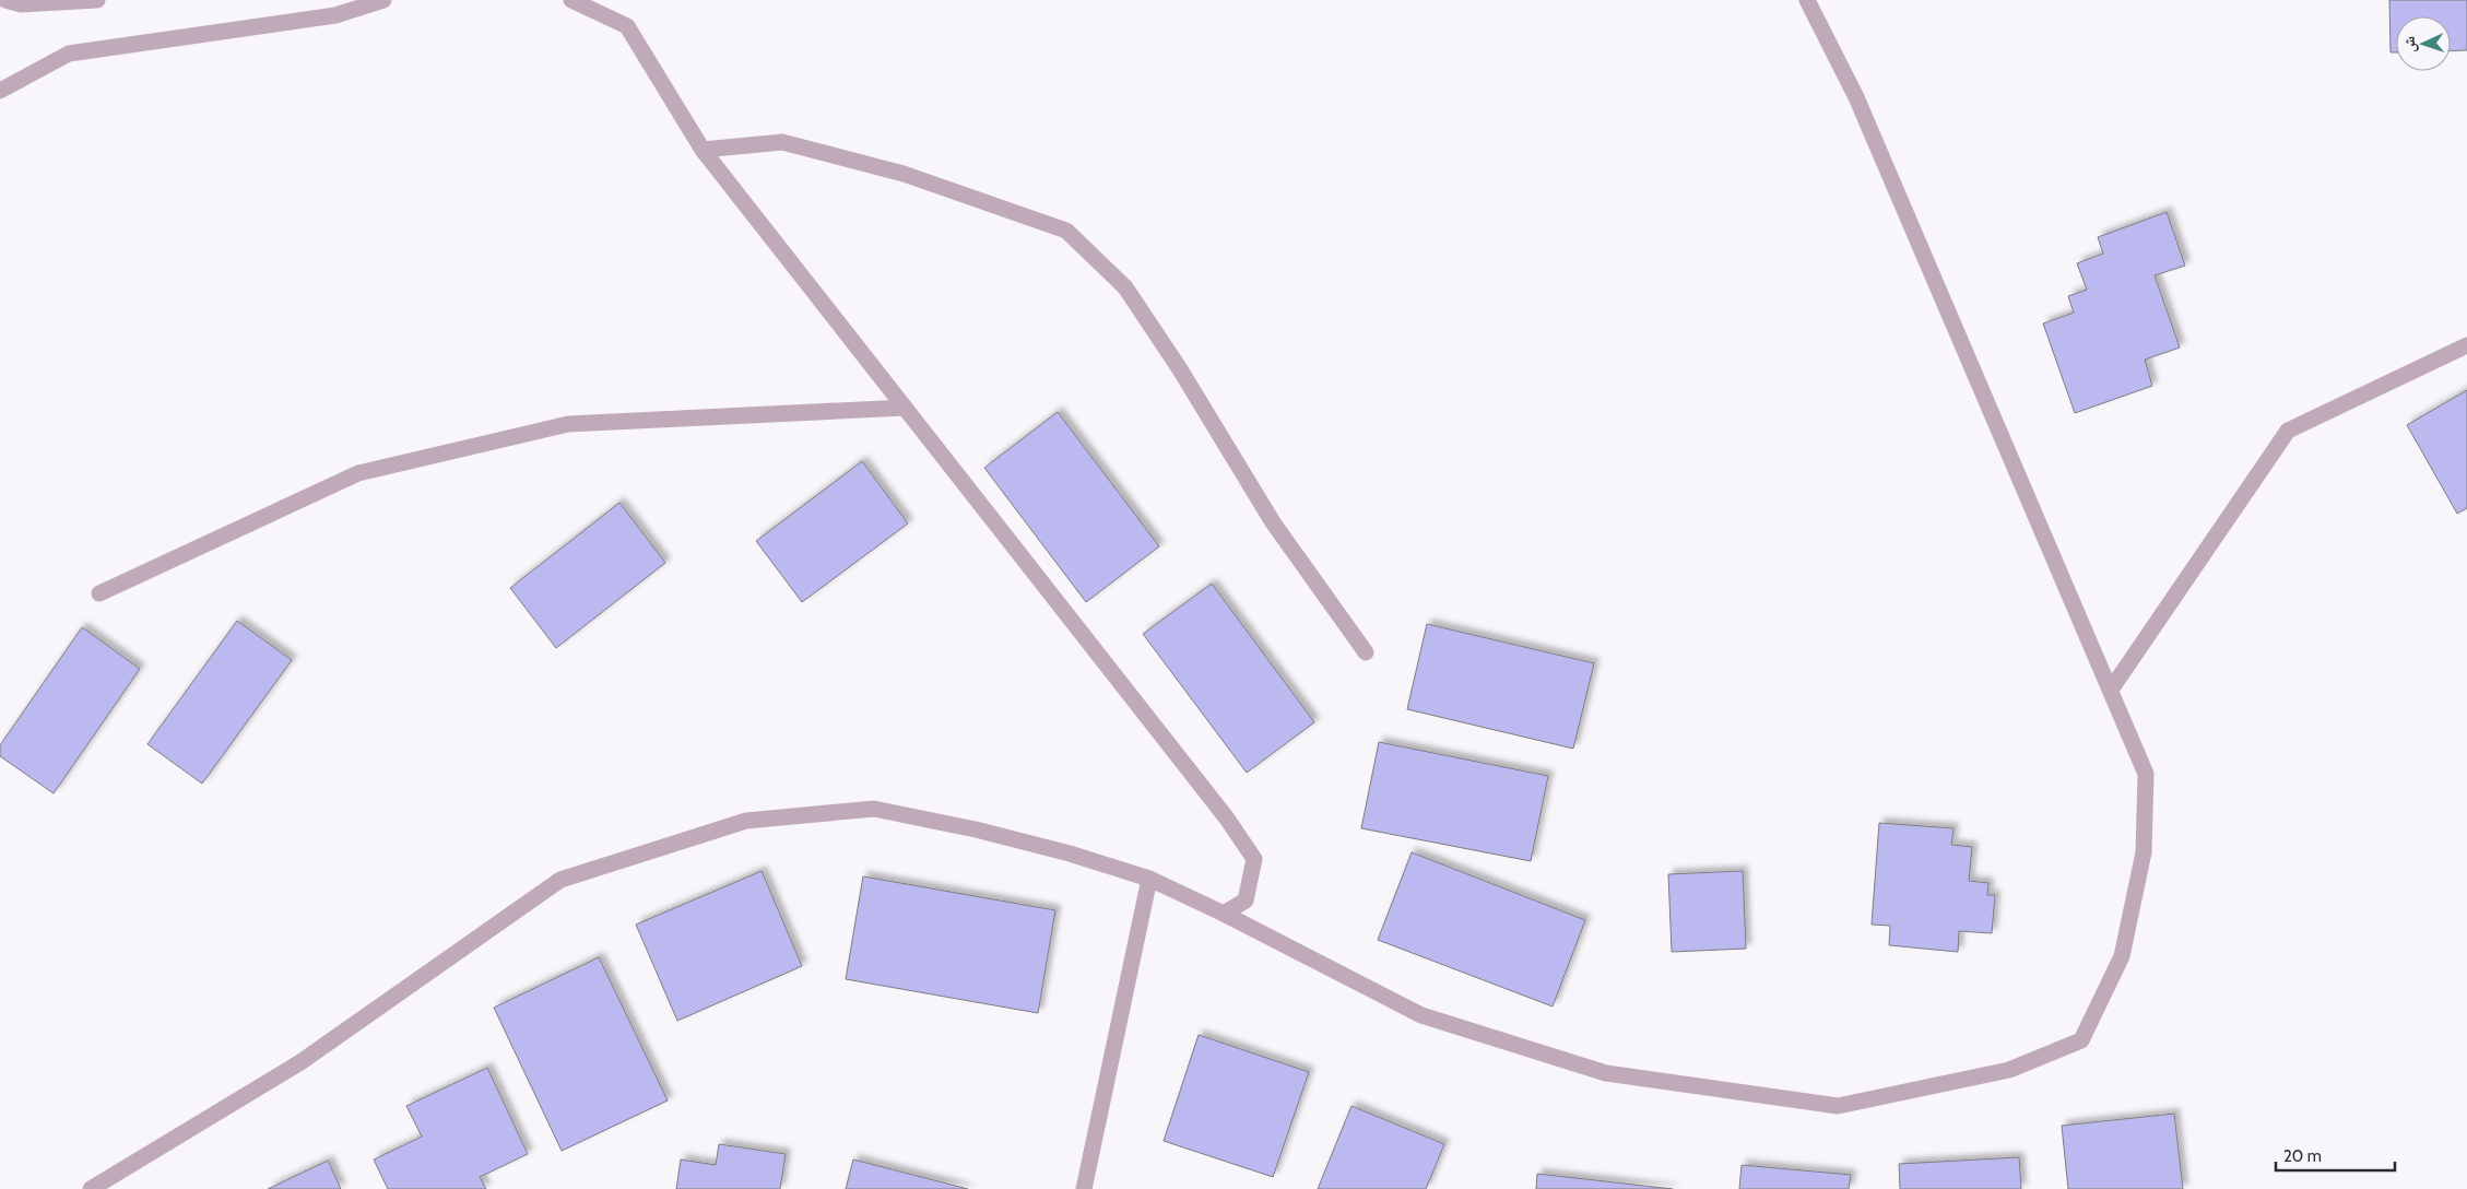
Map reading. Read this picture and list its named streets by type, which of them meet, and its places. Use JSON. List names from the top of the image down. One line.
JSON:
{"scale_bar":"20 m","north":"left"}
